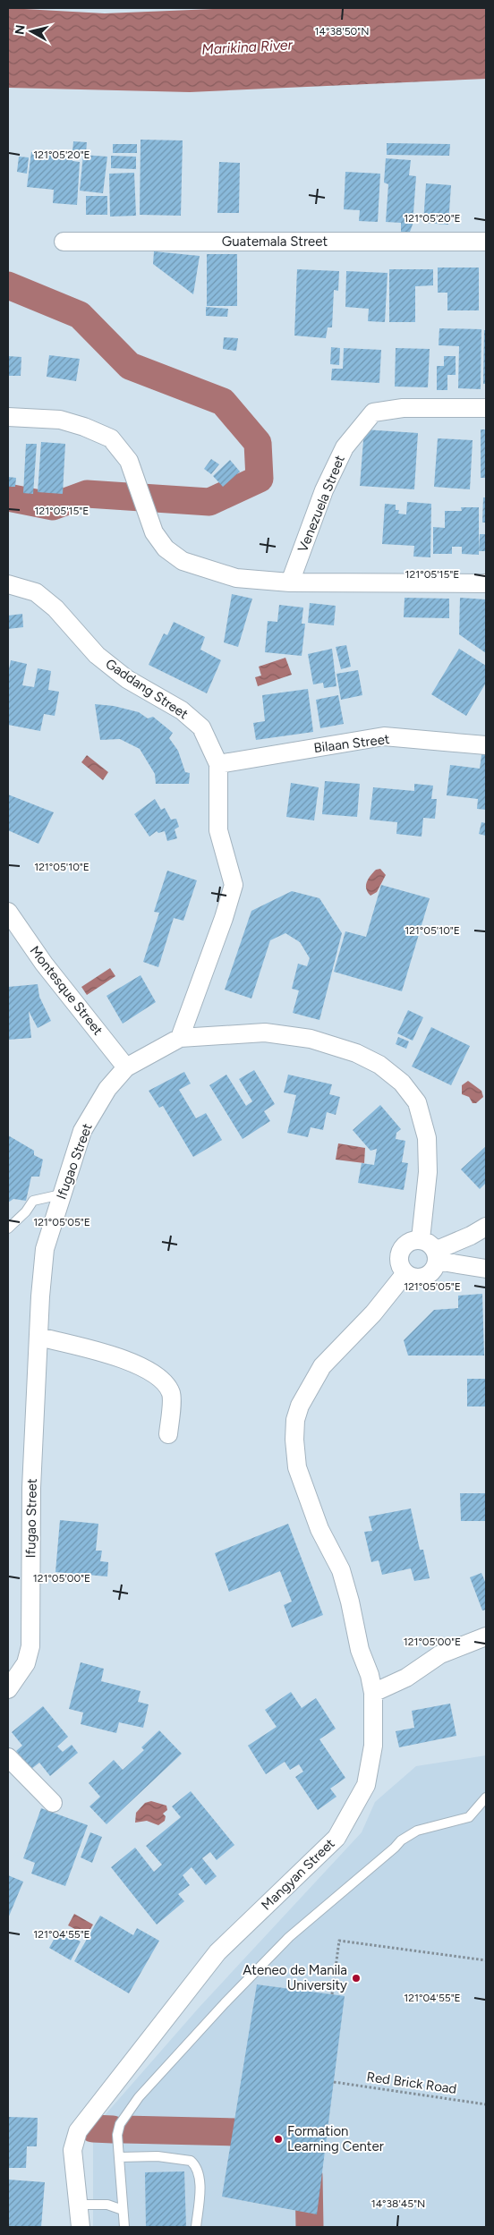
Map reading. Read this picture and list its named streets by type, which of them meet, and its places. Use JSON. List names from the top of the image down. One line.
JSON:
{"streets":{"street":["Guatemala Street","Venezuela Street","Gaddang Street","Bilaan Street","Montesque Street","Ifugao Street","Mangyan Street"],"path":["Red Brick Road"]},"crossings":[["Gaddang Street","Bilaan Street"],["Gaddang Street","Ifugao Street"],["Montesque Street","Ifugao Street"],["Ifugao Street","Mangyan Street"]],"water":["Marikina River"],"places":["Ateneo de Manila University","Formation Learning Center"],"north":"left","coordinates":["14°38'50\"N","121°05'20\"E","121°05'15\"E","121°05'10\"E","121°05'05\"E","121°05'00\"E","121°04'55\"E","14°38'45\"N"]}
